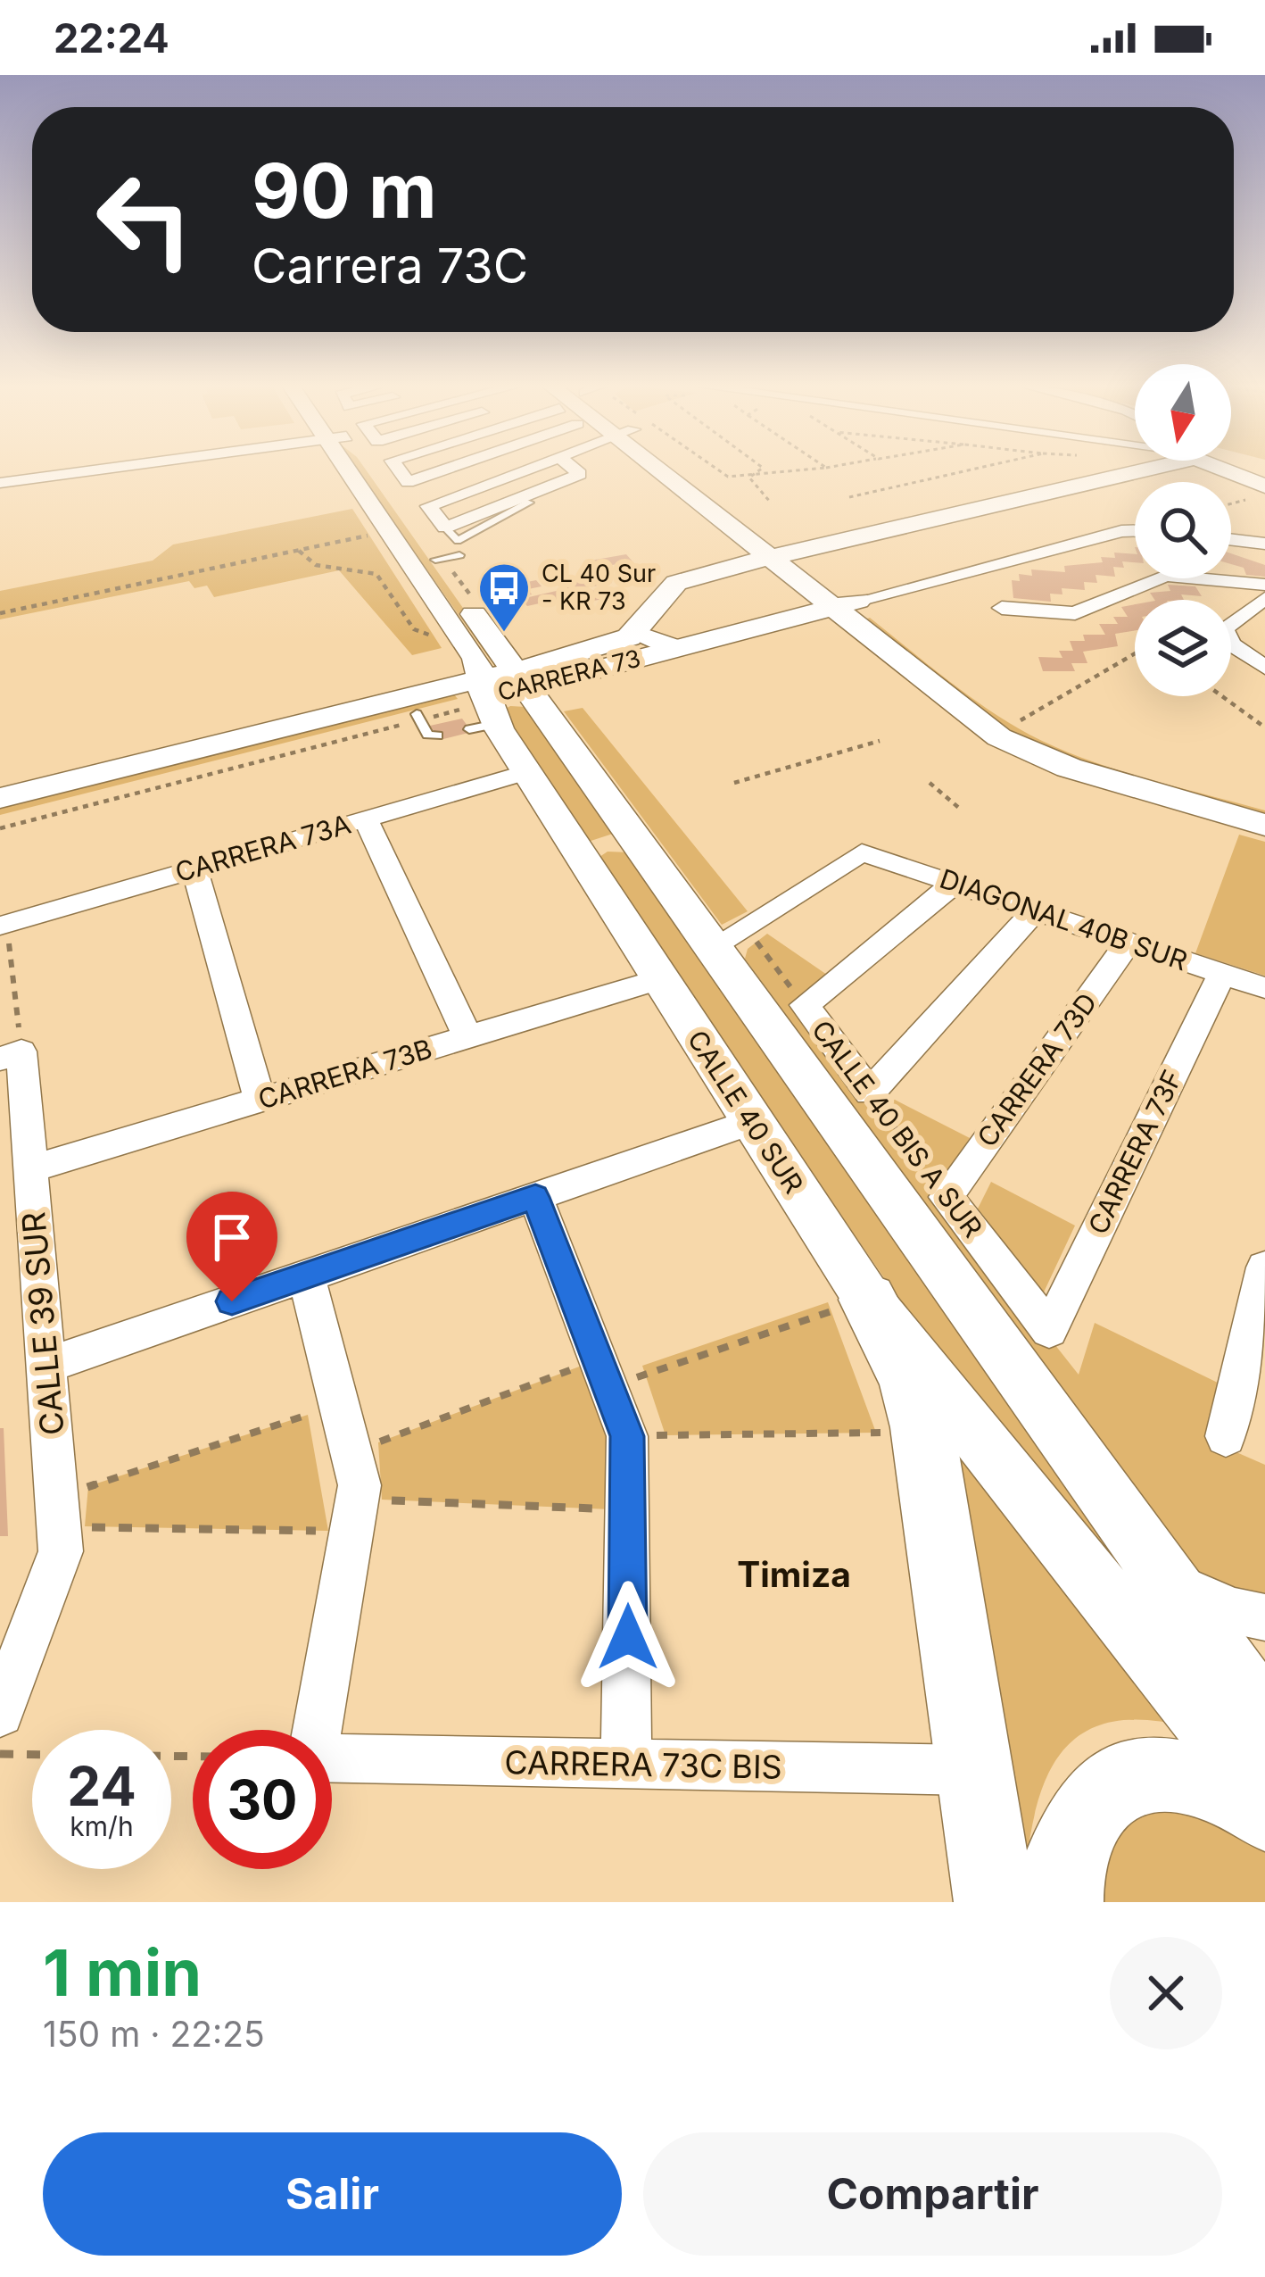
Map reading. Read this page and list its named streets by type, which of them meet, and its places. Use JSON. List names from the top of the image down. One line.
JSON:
{"streets":{"street":["CARRERA 73","CARRERA 73A","DIAGONAL 40B SUR","CARRERA 73D","CARRERA 73B","CALLE 40 SUR","CALLE 40 BIS A SUR","CARRERA 73F","CALLE 39 SUR","CARRERA 73C BIS"]},"crossings":[["CARRERA 73","CALLE 40 SUR"],["CARRERA 73A","CALLE 40 SUR"],["DIAGONAL 40B SUR","CARRERA 73D"],["DIAGONAL 40B SUR","CALLE 40 SUR"],["DIAGONAL 40B SUR","CALLE 40 BIS A SUR"],["DIAGONAL 40B SUR","CARRERA 73F"],["CARRERA 73D","CALLE 40 BIS A SUR"],["CARRERA 73B","CALLE 40 SUR"],["CARRERA 73B","CALLE 39 SUR"],["CALLE 40 SUR","CALLE 40 BIS A SUR"],["CALLE 40 BIS A SUR","CARRERA 73F"]],"districts":["Timiza"],"places":{"bus stop":["CL 40 Sur - KR 73"]},"north":"bottom","page":{"status":"22:24","turn":["90 m","Carrera 73C"],"speed":"24 km/h","limit":"30","heading":["1 min","150 m · 22:25"],"buttons":["Salir","Compartir"]}}
